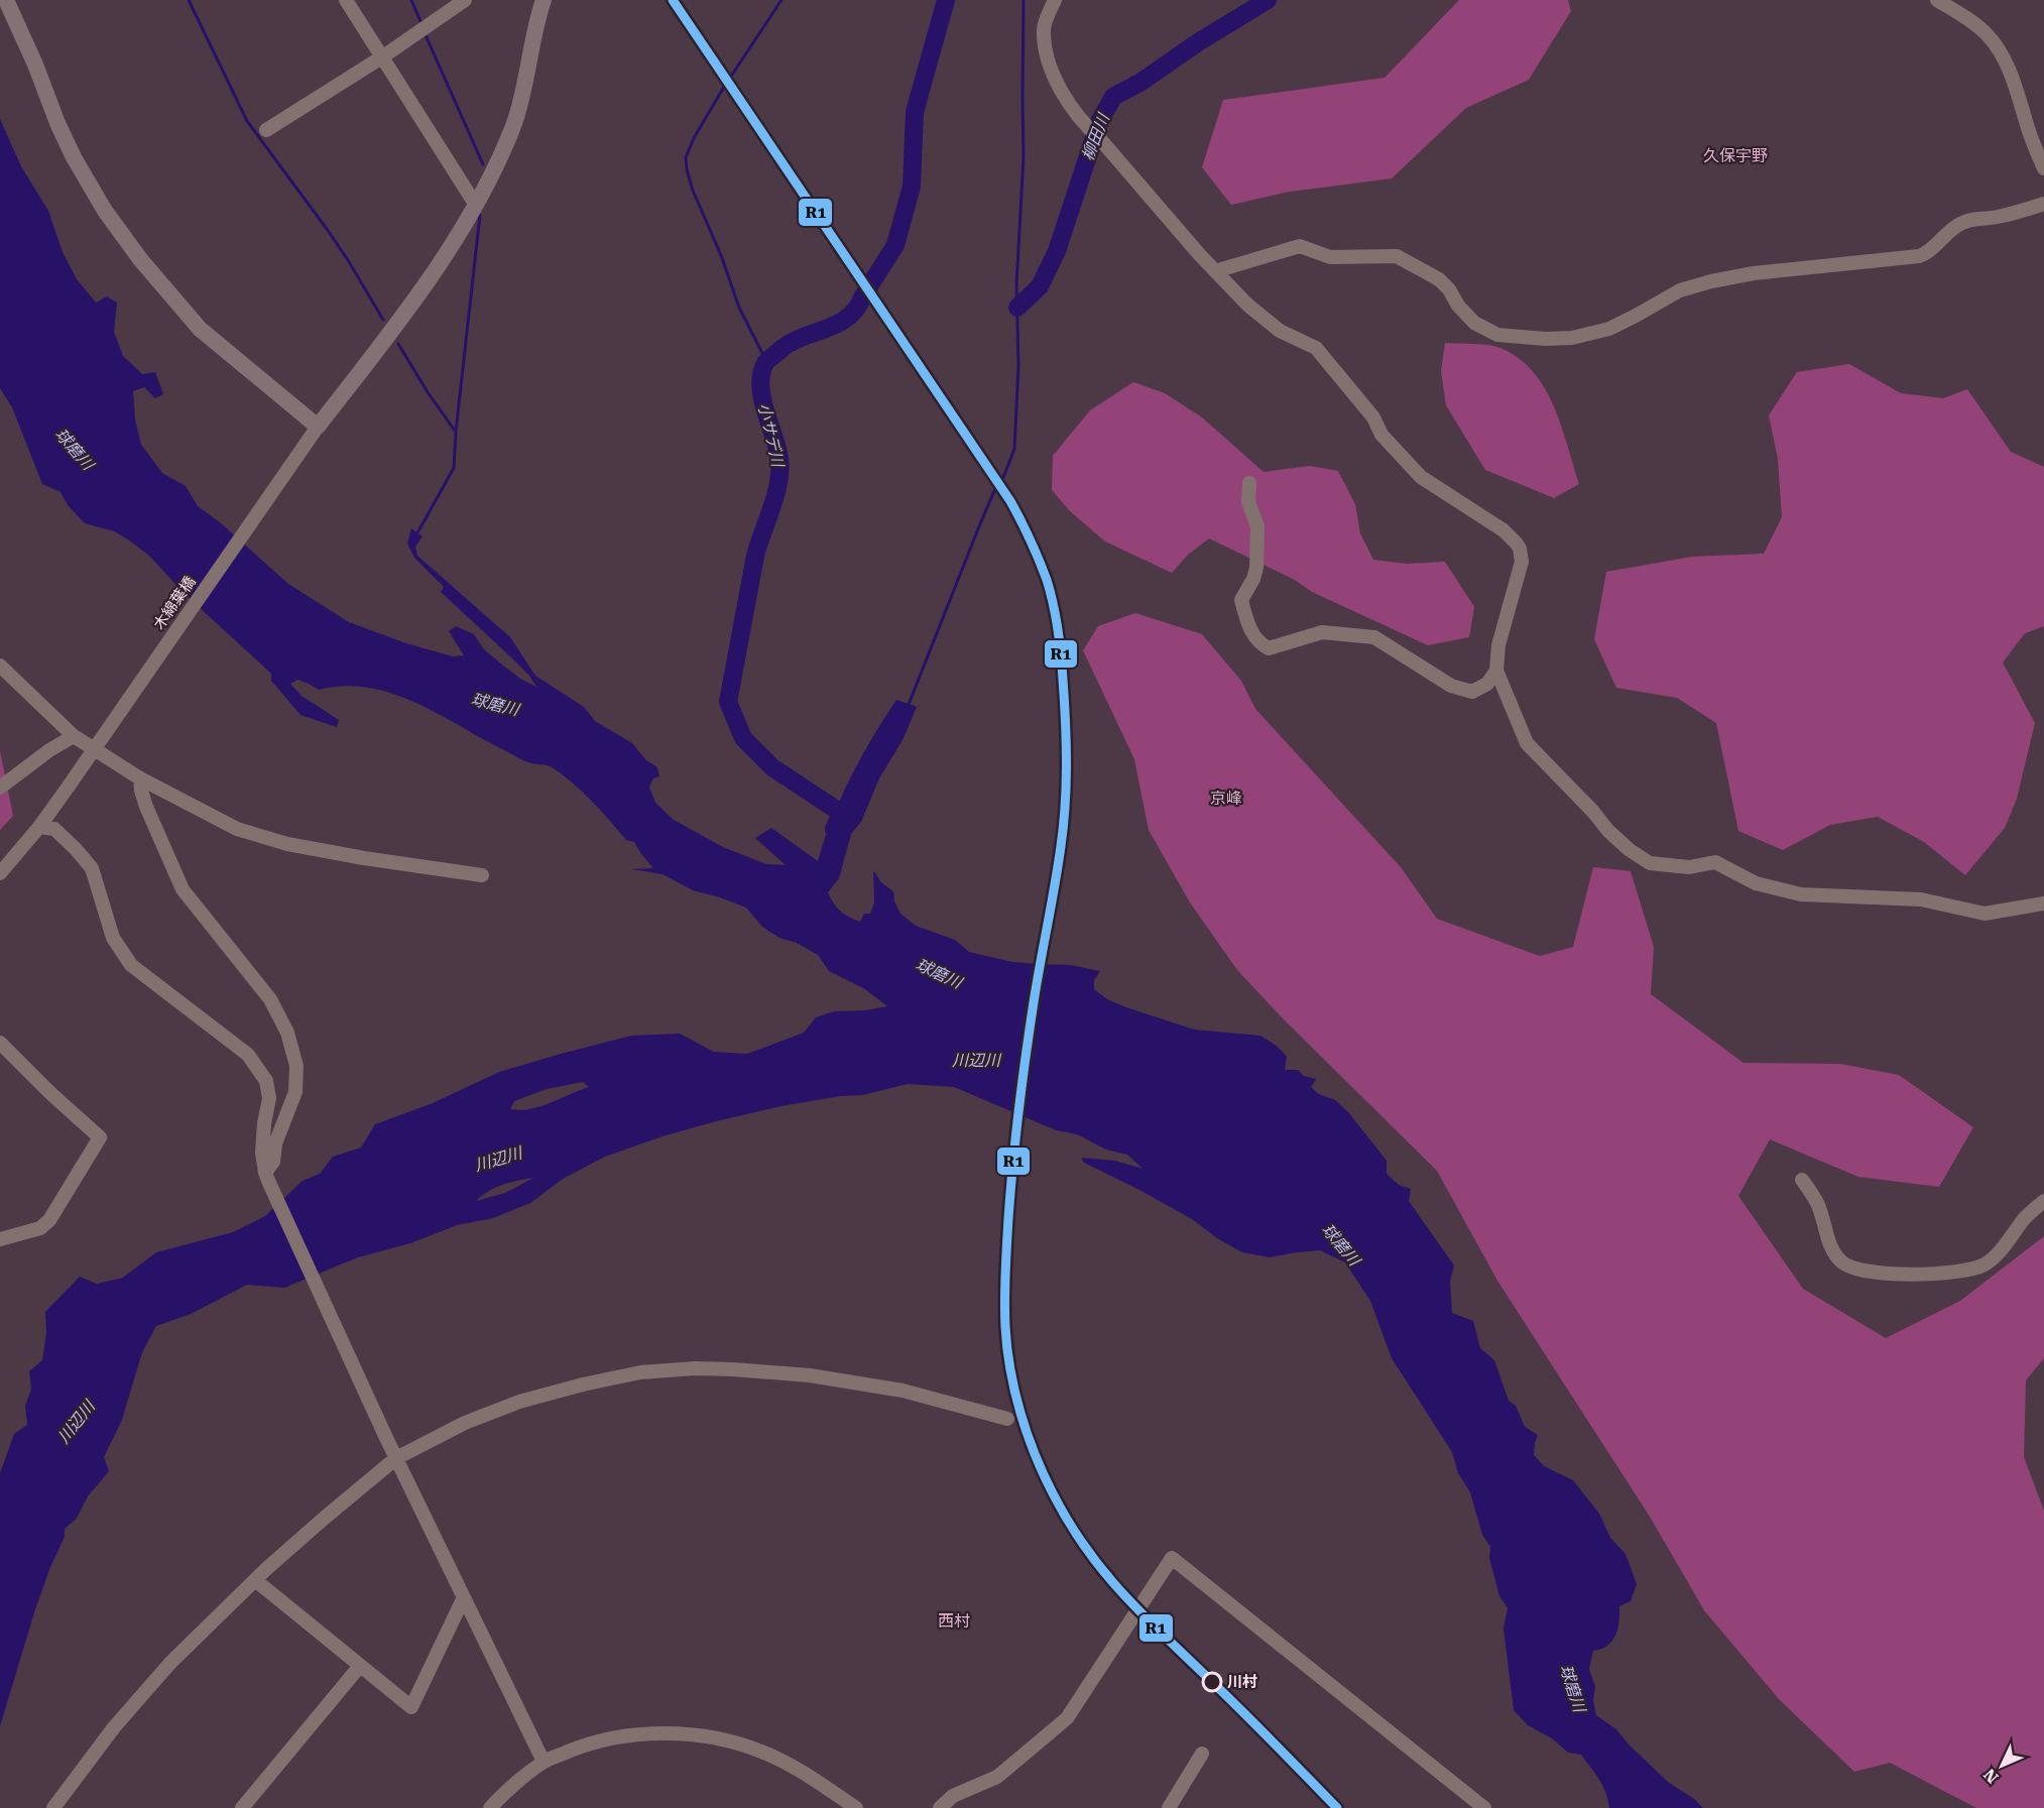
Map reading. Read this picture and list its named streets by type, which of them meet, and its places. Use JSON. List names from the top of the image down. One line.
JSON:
{"streets":{"street":["木綿葉橋"]},"districts":["久保宇野","京峰","西村"],"water":["柳田川","小サデ川","球磨川","川辺川"],"places":["川村"],"lines":["transit line R1"],"north":"bottom left"}
